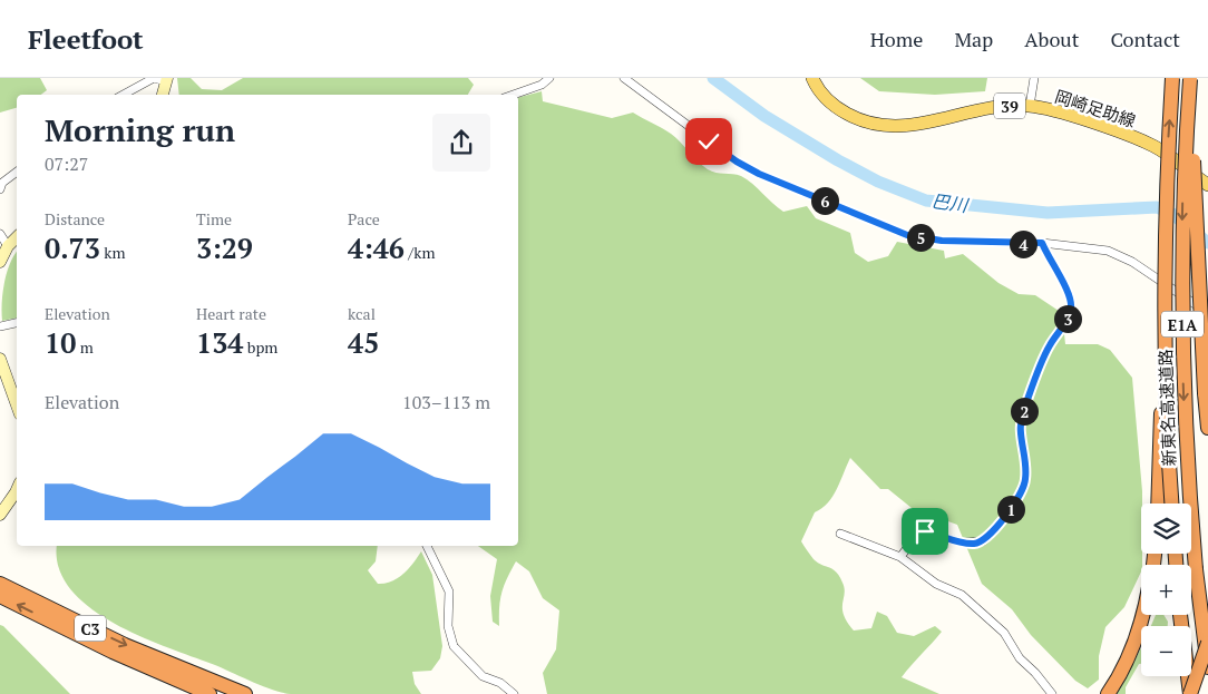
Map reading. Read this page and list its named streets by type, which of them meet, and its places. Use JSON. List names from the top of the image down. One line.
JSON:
{"streets":{"highway":["E1A","新東名高速道路","C3"],"main road":["39","岡崎足助線"]},"water":["巴川"],"page":{"header":"Fleetfoot","nav":["Home","Map","About","Contact"],"heading":["Morning run","07:27"],"pins":["6","5","4","3","2","1"],"stats":[["Distance","0.73 km"],["Time","3:29"],["Pace","4:46 /km"],["Elevation","10 m"],["Heart rate","134 bpm"],["kcal","45"]],"chart":["Elevation","103–113 m"],"map_buttons":["+","−"]}}
